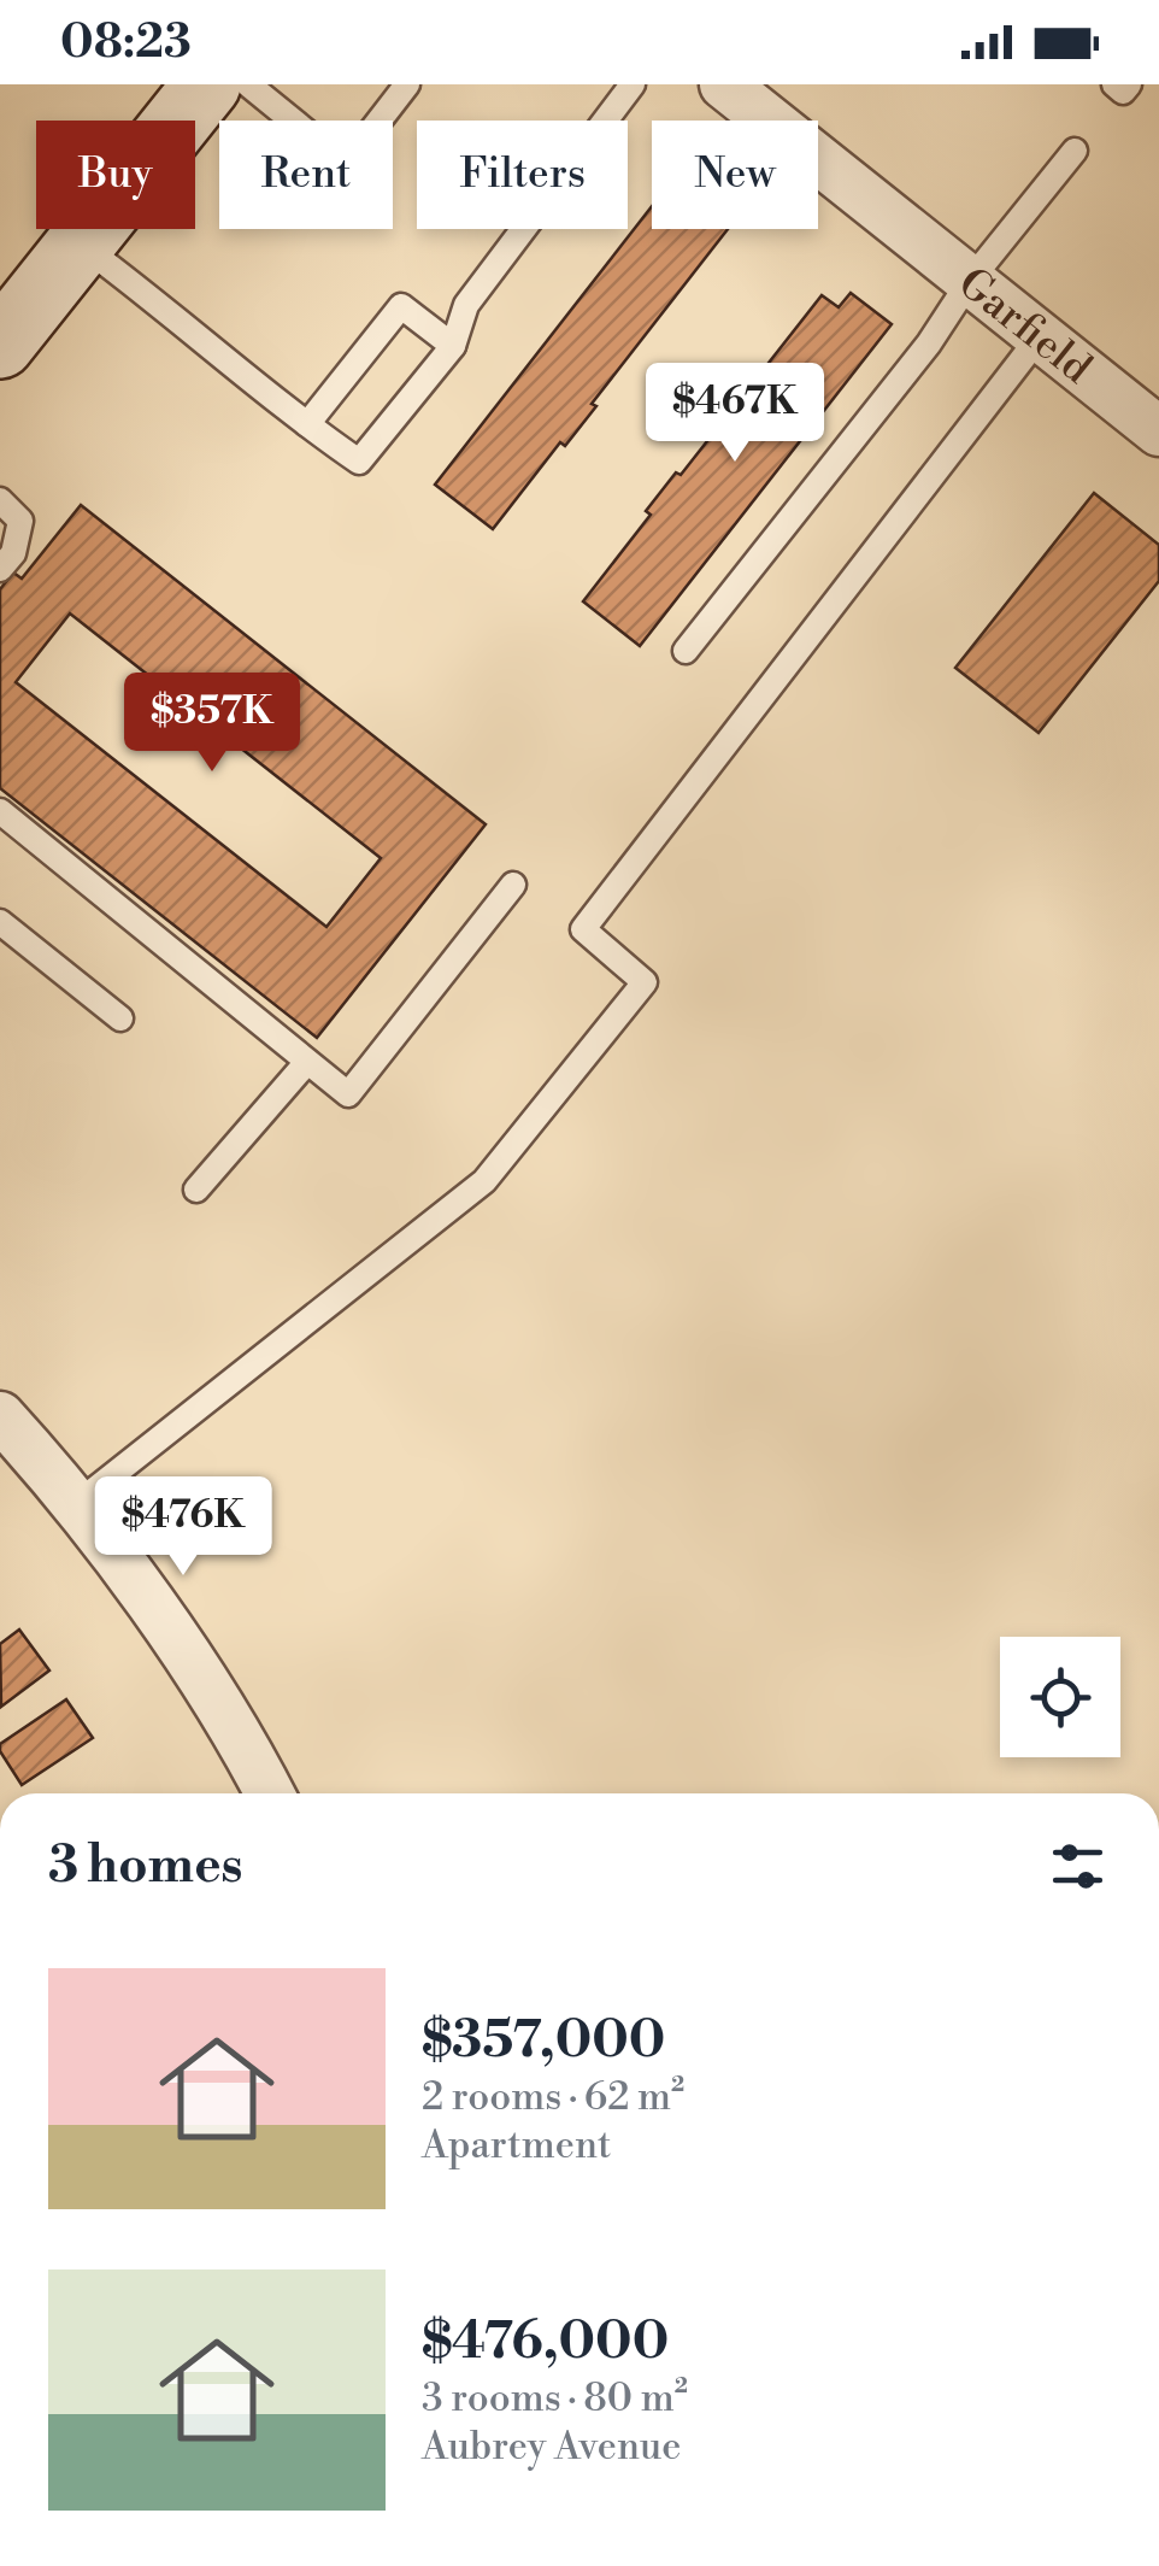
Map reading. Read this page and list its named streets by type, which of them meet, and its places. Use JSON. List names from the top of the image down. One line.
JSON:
{"streets":{"street":["Garfield"]},"page":{"status":"08:23","chip":["Buy","Rent","Filters","New"],"price":["$467K","$357K","$476K"],"heading":"3 homes","list":[{"name":"$357,000","note":"2 rooms · 62 m² · Apartment"},{"name":"$476,000","note":"3 rooms · 80 m² · Aubrey Avenue"}]}}
